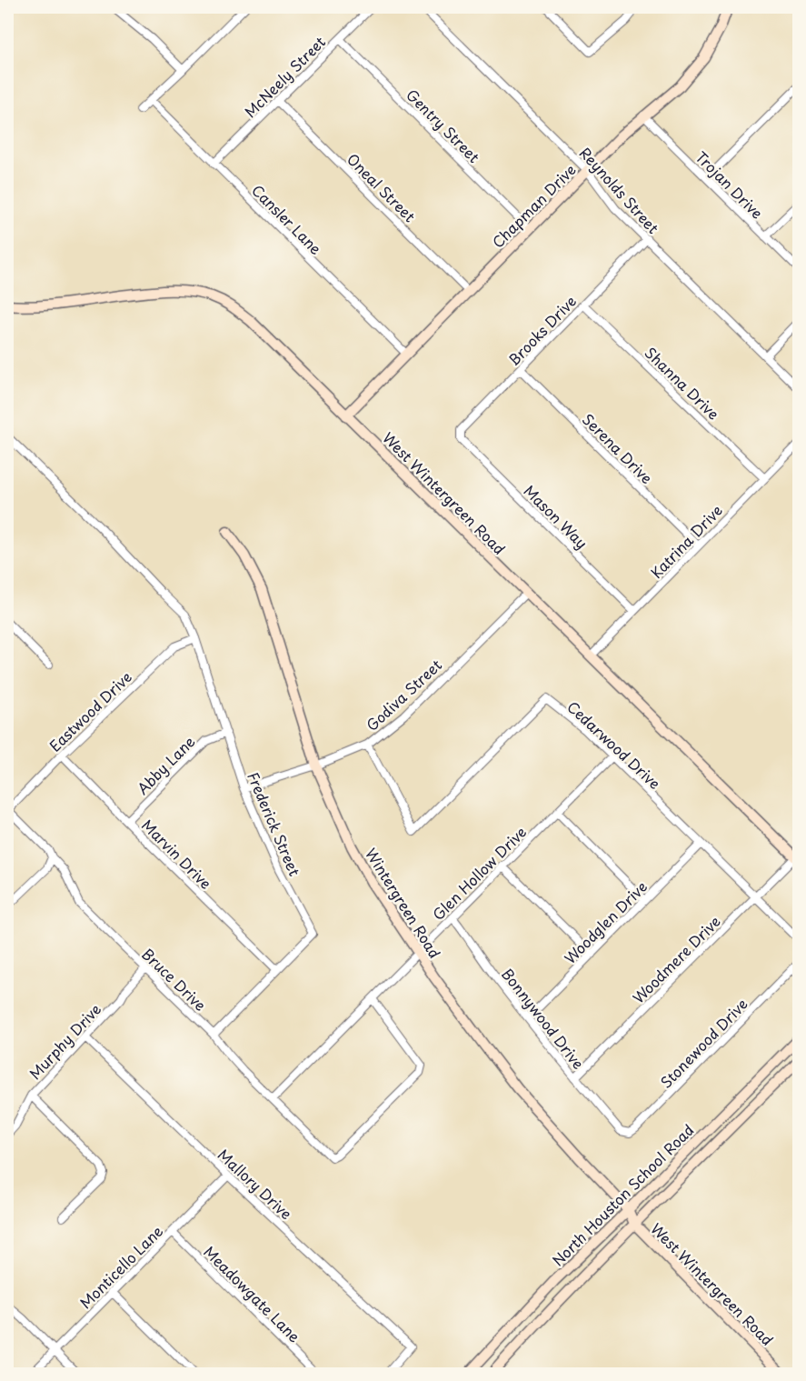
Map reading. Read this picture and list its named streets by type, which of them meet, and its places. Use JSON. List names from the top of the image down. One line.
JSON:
{"streets":{"main road":["Chapman Drive","West Wintergreen Road","Wintergreen Road","North Houston School Road"],"street":["McNeely Street","Gentry Street","Trojan Drive","Oneal Street","Reynolds Street","Cansler Lane","Brooks Drive","Shanna Drive","Serena Drive","Mason Way","Katrina Drive","Godiva Street","Eastwood Drive","Cedarwood Drive","Abby Lane","Frederick Street","Marvin Drive","Glen Hollow Drive","Woodglen Drive","Woodmere Drive","Bruce Drive","Bonnywood Drive","Murphy Drive","Stonewood Drive","Mallory Drive","Monticello Lane","Meadowgate Lane"]},"crossings":[["McNeely Street","Gentry Street"],["McNeely Street","Oneal Street"],["McNeely Street","Cansler Lane"],["Gentry Street","Chapman Drive"],["Trojan Drive","Chapman Drive"],["Oneal Street","Chapman Drive"],["Reynolds Street","Chapman Drive"],["Reynolds Street","Brooks Drive"],["Chapman Drive","Cansler Lane"],["Chapman Drive","West Wintergreen Road"],["Brooks Drive","Shanna Drive"],["Brooks Drive","Serena Drive"],["Brooks Drive","Mason Way"],["Shanna Drive","Katrina Drive"],["Serena Drive","Katrina Drive"],["West Wintergreen Road","Katrina Drive"],["West Wintergreen Road","Godiva Street"],["West Wintergreen Road","Wintergreen Road"],["West Wintergreen Road","Woodmere Drive"],["West Wintergreen Road","North Houston School Road"],["Mason Way","Katrina Drive"],["Godiva Street","Cedarwood Drive"],["Godiva Street","Frederick Street"],["Godiva Street","Wintergreen Road"],["Eastwood Drive","Frederick Street"],["Eastwood Drive","Marvin Drive"],["Eastwood Drive","Bruce Drive"],["Cedarwood Drive","Glen Hollow Drive"],["Cedarwood Drive","Woodglen Drive"],["Cedarwood Drive","Woodmere Drive"],["Abby Lane","Frederick Street"],["Abby Lane","Marvin Drive"],["Frederick Street","Marvin Drive"],["Frederick Street","Bruce Drive"],["Glen Hollow Drive","Wintergreen Road"],["Glen Hollow Drive","Bruce Drive"],["Glen Hollow Drive","Bonnywood Drive"],["Wintergreen Road","North Houston School Road"],["Woodglen Drive","Bonnywood Drive"],["Woodmere Drive","Bonnywood Drive"],["Bruce Drive","Murphy Drive"],["Bonnywood Drive","Stonewood Drive"],["Murphy Drive","Mallory Drive"],["Mallory Drive","Monticello Lane"],["Monticello Lane","Meadowgate Lane"]]}
